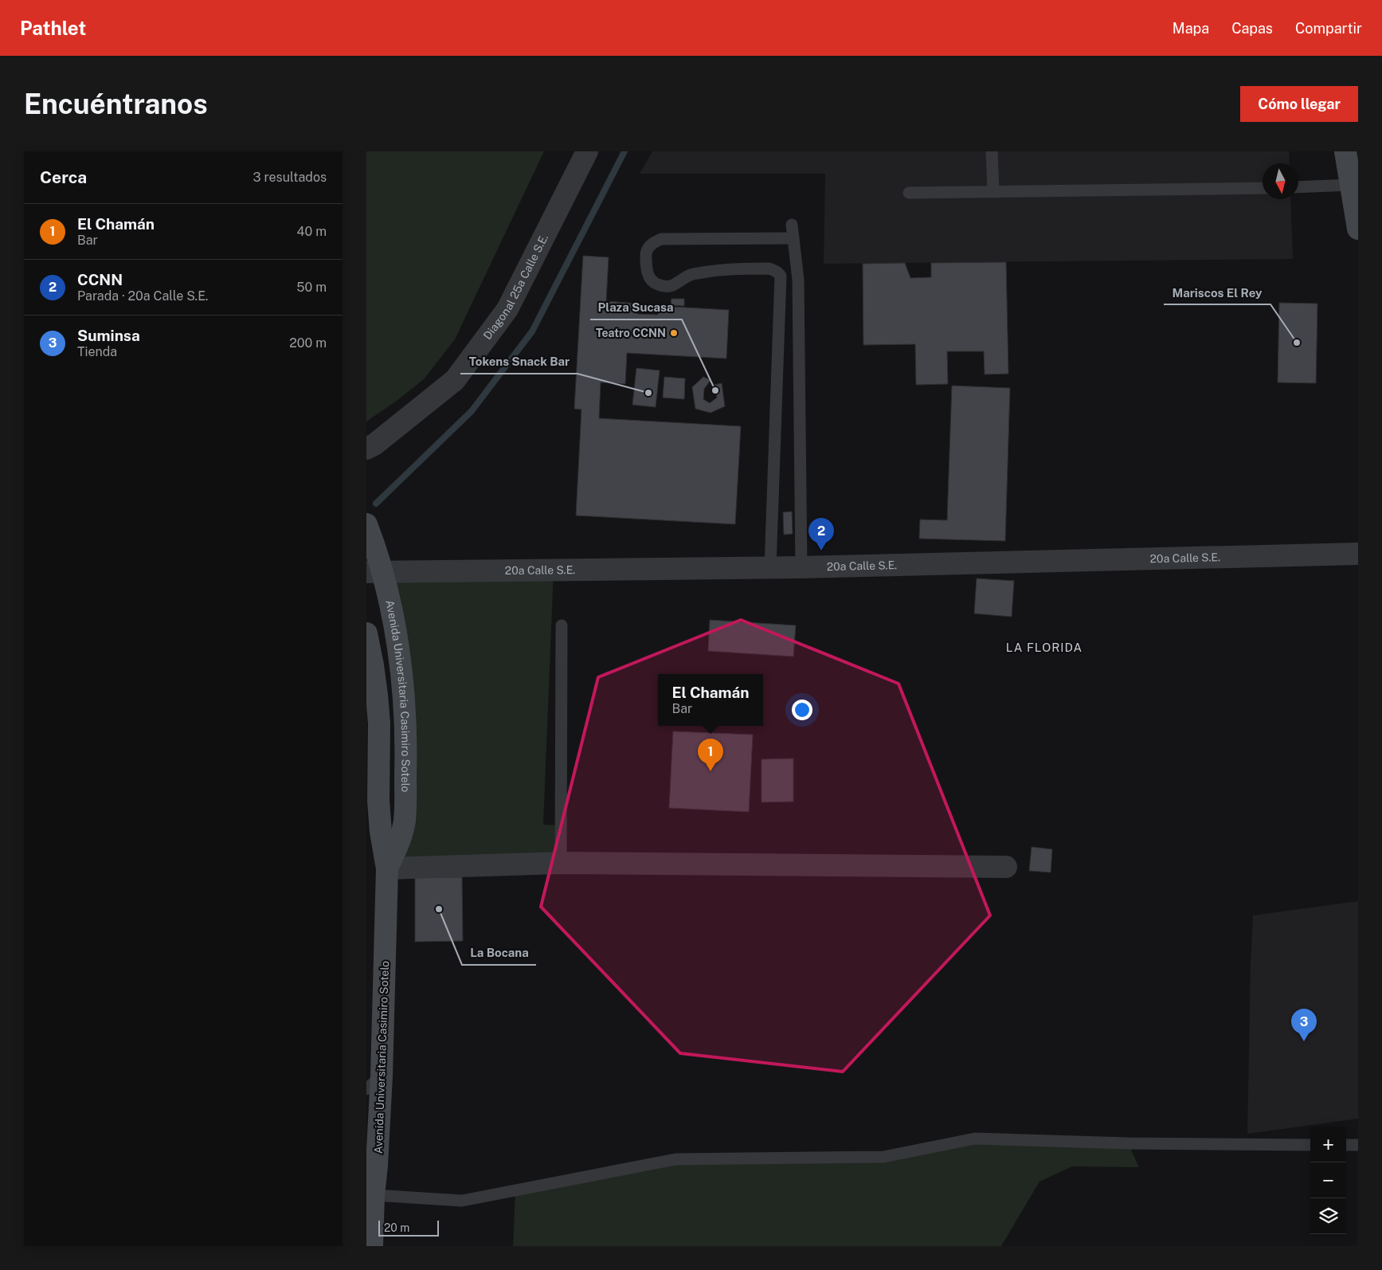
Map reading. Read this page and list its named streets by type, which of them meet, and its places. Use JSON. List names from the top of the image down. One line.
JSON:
{"streets":{"street":["Diagonal 25a Calle S.E.","20a Calle S.E.","Avenida Universitaria Casimiro Sotelo"]},"crossings":[["20a Calle S.E.","Avenida Universitaria Casimiro Sotelo"]],"districts":["LA FLORIDA"],"places":["Teatro CCNN","Mariscos El Rey","Plaza Sucasa","Tokens Snack Bar","La Bocana"],"scale_bar":"20 m","north":"bottom","page":{"header":"Pathlet","nav":["Mapa","Capas","Compartir"],"buttons":"Cómo llegar","title":"Encuéntranos","heading":["Cerca","3 resultados"],"list":[{"mark":"1","name":"El Chamán","note":"Bar","value":"40 m"},{"mark":"2","name":"CCNN","note":"Parada · 20a Calle S.E.","value":"50 m"},{"mark":"3","name":"Suminsa","note":"Tienda","value":"200 m"}],"pins":["2","1","3"],"popup":["El Chamán","Bar"],"map_buttons":["+","−"],"scale":"20 m"}}
